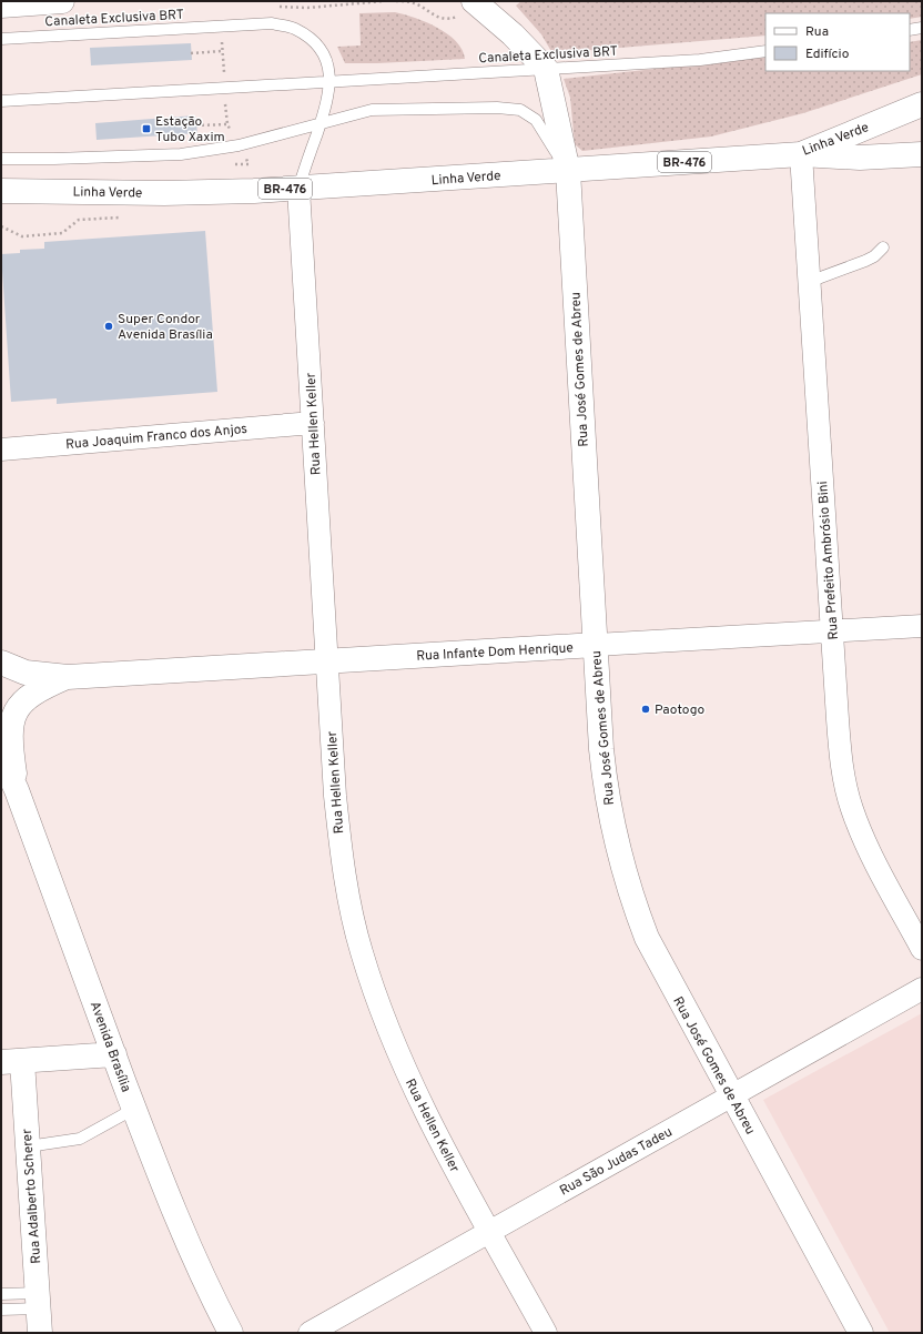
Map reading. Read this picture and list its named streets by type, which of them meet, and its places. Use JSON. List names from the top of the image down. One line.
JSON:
{"streets":{"main road":["Linha Verde","BR-476","Rua José Gomes de Abreu","Rua Infante Dom Henrique","Avenida Brasília","Rua Adalberto Scherer"],"street":["Rua Hellen Keller","Rua Joaquim Franco dos Anjos","Rua Prefeito Ambrósio Bini","Rua São Judas Tadeu"],"lane":["Canaleta Exclusiva BRT"]},"crossings":[["Canaleta Exclusiva BRT","Linha Verde"],["Canaleta Exclusiva BRT","Rua José Gomes de Abreu"],["Canaleta Exclusiva BRT","Rua Hellen Keller"],["Linha Verde","Rua José Gomes de Abreu"],["Linha Verde","Rua Hellen Keller"],["Linha Verde","Rua Prefeito Ambrósio Bini"],["Rua José Gomes de Abreu","Rua Infante Dom Henrique"],["Rua José Gomes de Abreu","Rua São Judas Tadeu"],["Rua Hellen Keller","Rua Joaquim Franco dos Anjos"],["Rua Hellen Keller","Rua Infante Dom Henrique"],["Rua Hellen Keller","Rua São Judas Tadeu"],["Rua Prefeito Ambrósio Bini","Rua Infante Dom Henrique"],["Rua Infante Dom Henrique","Avenida Brasília"]],"places":{"transit":["Estação Tubo Xaxim"],"other":["Super Condor Avenida Brasília","Paotogo"]},"legend":["Rua","Edifício"]}
